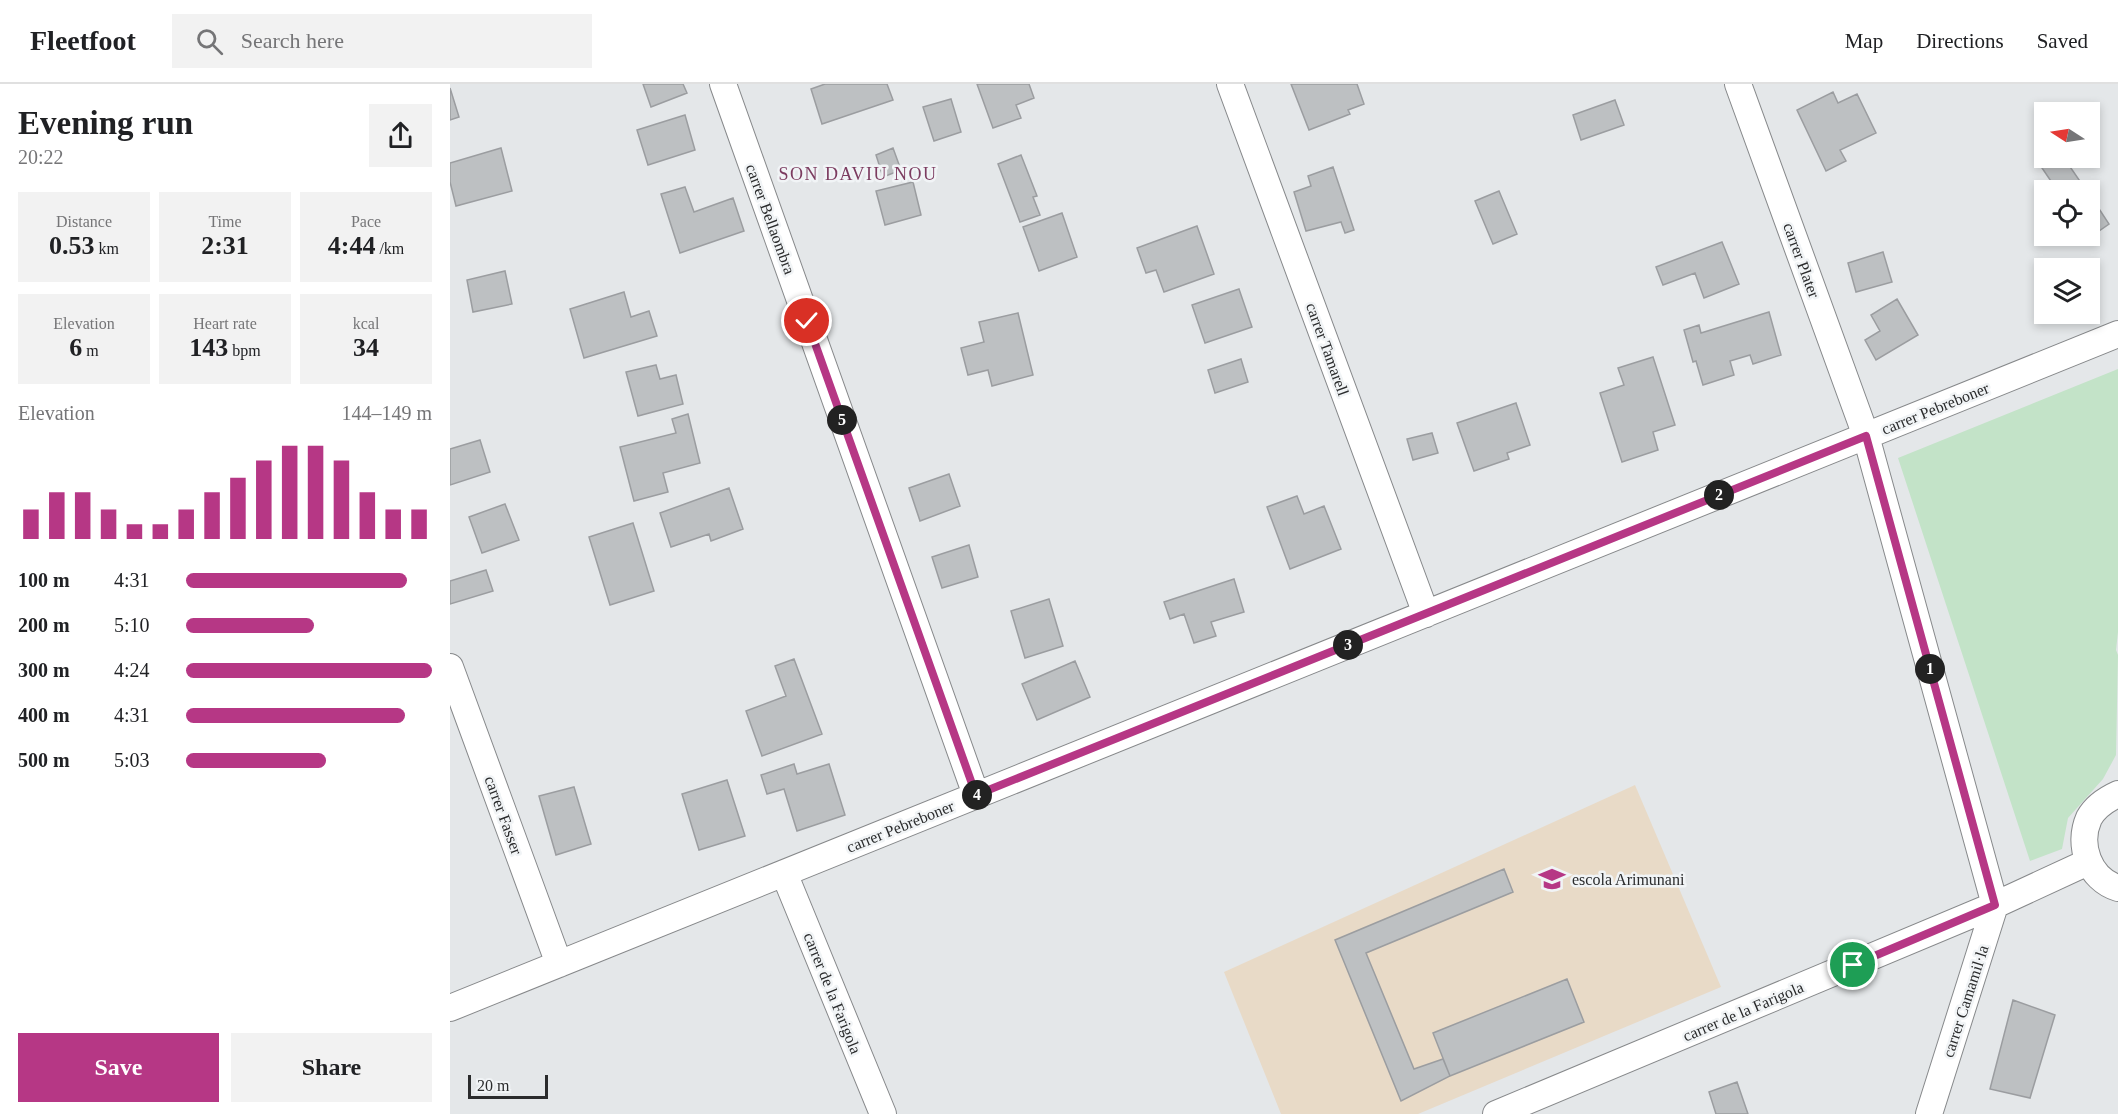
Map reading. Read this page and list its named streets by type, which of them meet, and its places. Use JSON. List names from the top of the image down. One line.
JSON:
{"streets":{"street":["carrer Bellaombra","carrer Plater","carrer Tamarell","carrer Pebreboner","carrer Fasser","carrer de la Farigola","carrer Camamil·la"]},"crossings":[["carrer Bellaombra","carrer Pebreboner"],["carrer Plater","carrer Pebreboner"],["carrer Tamarell","carrer Pebreboner"],["carrer Pebreboner","carrer Fasser"],["carrer Pebreboner","carrer de la Farigola"],["carrer de la Farigola","carrer Camamil·la"]],"districts":["SON DAVIU NOU"],"places":{"school or university":["escola Arimunani"]},"scale_bar":"20 m","north":"left","page":{"header":"Fleetfoot","search":"Search here","nav":["Map","Directions","Saved"],"heading":["Evening run","20:22"],"stats":[["Distance","0.53 km"],["Time","2:31"],["Pace","4:44 /km"],["Elevation","6 m"],["Heart rate","143 bpm"],["kcal","34"]],"chart":["Elevation","144–149 m"],"pins":["5","2","3","1","4"],"list":[{"name":"100 m","note":"4:31"},{"name":"200 m","note":"5:10"},{"name":"300 m","note":"4:24"},{"name":"400 m","note":"4:31"},{"name":"500 m","note":"5:03"}],"buttons":["Save","Share"],"scale":"20 m"}}
